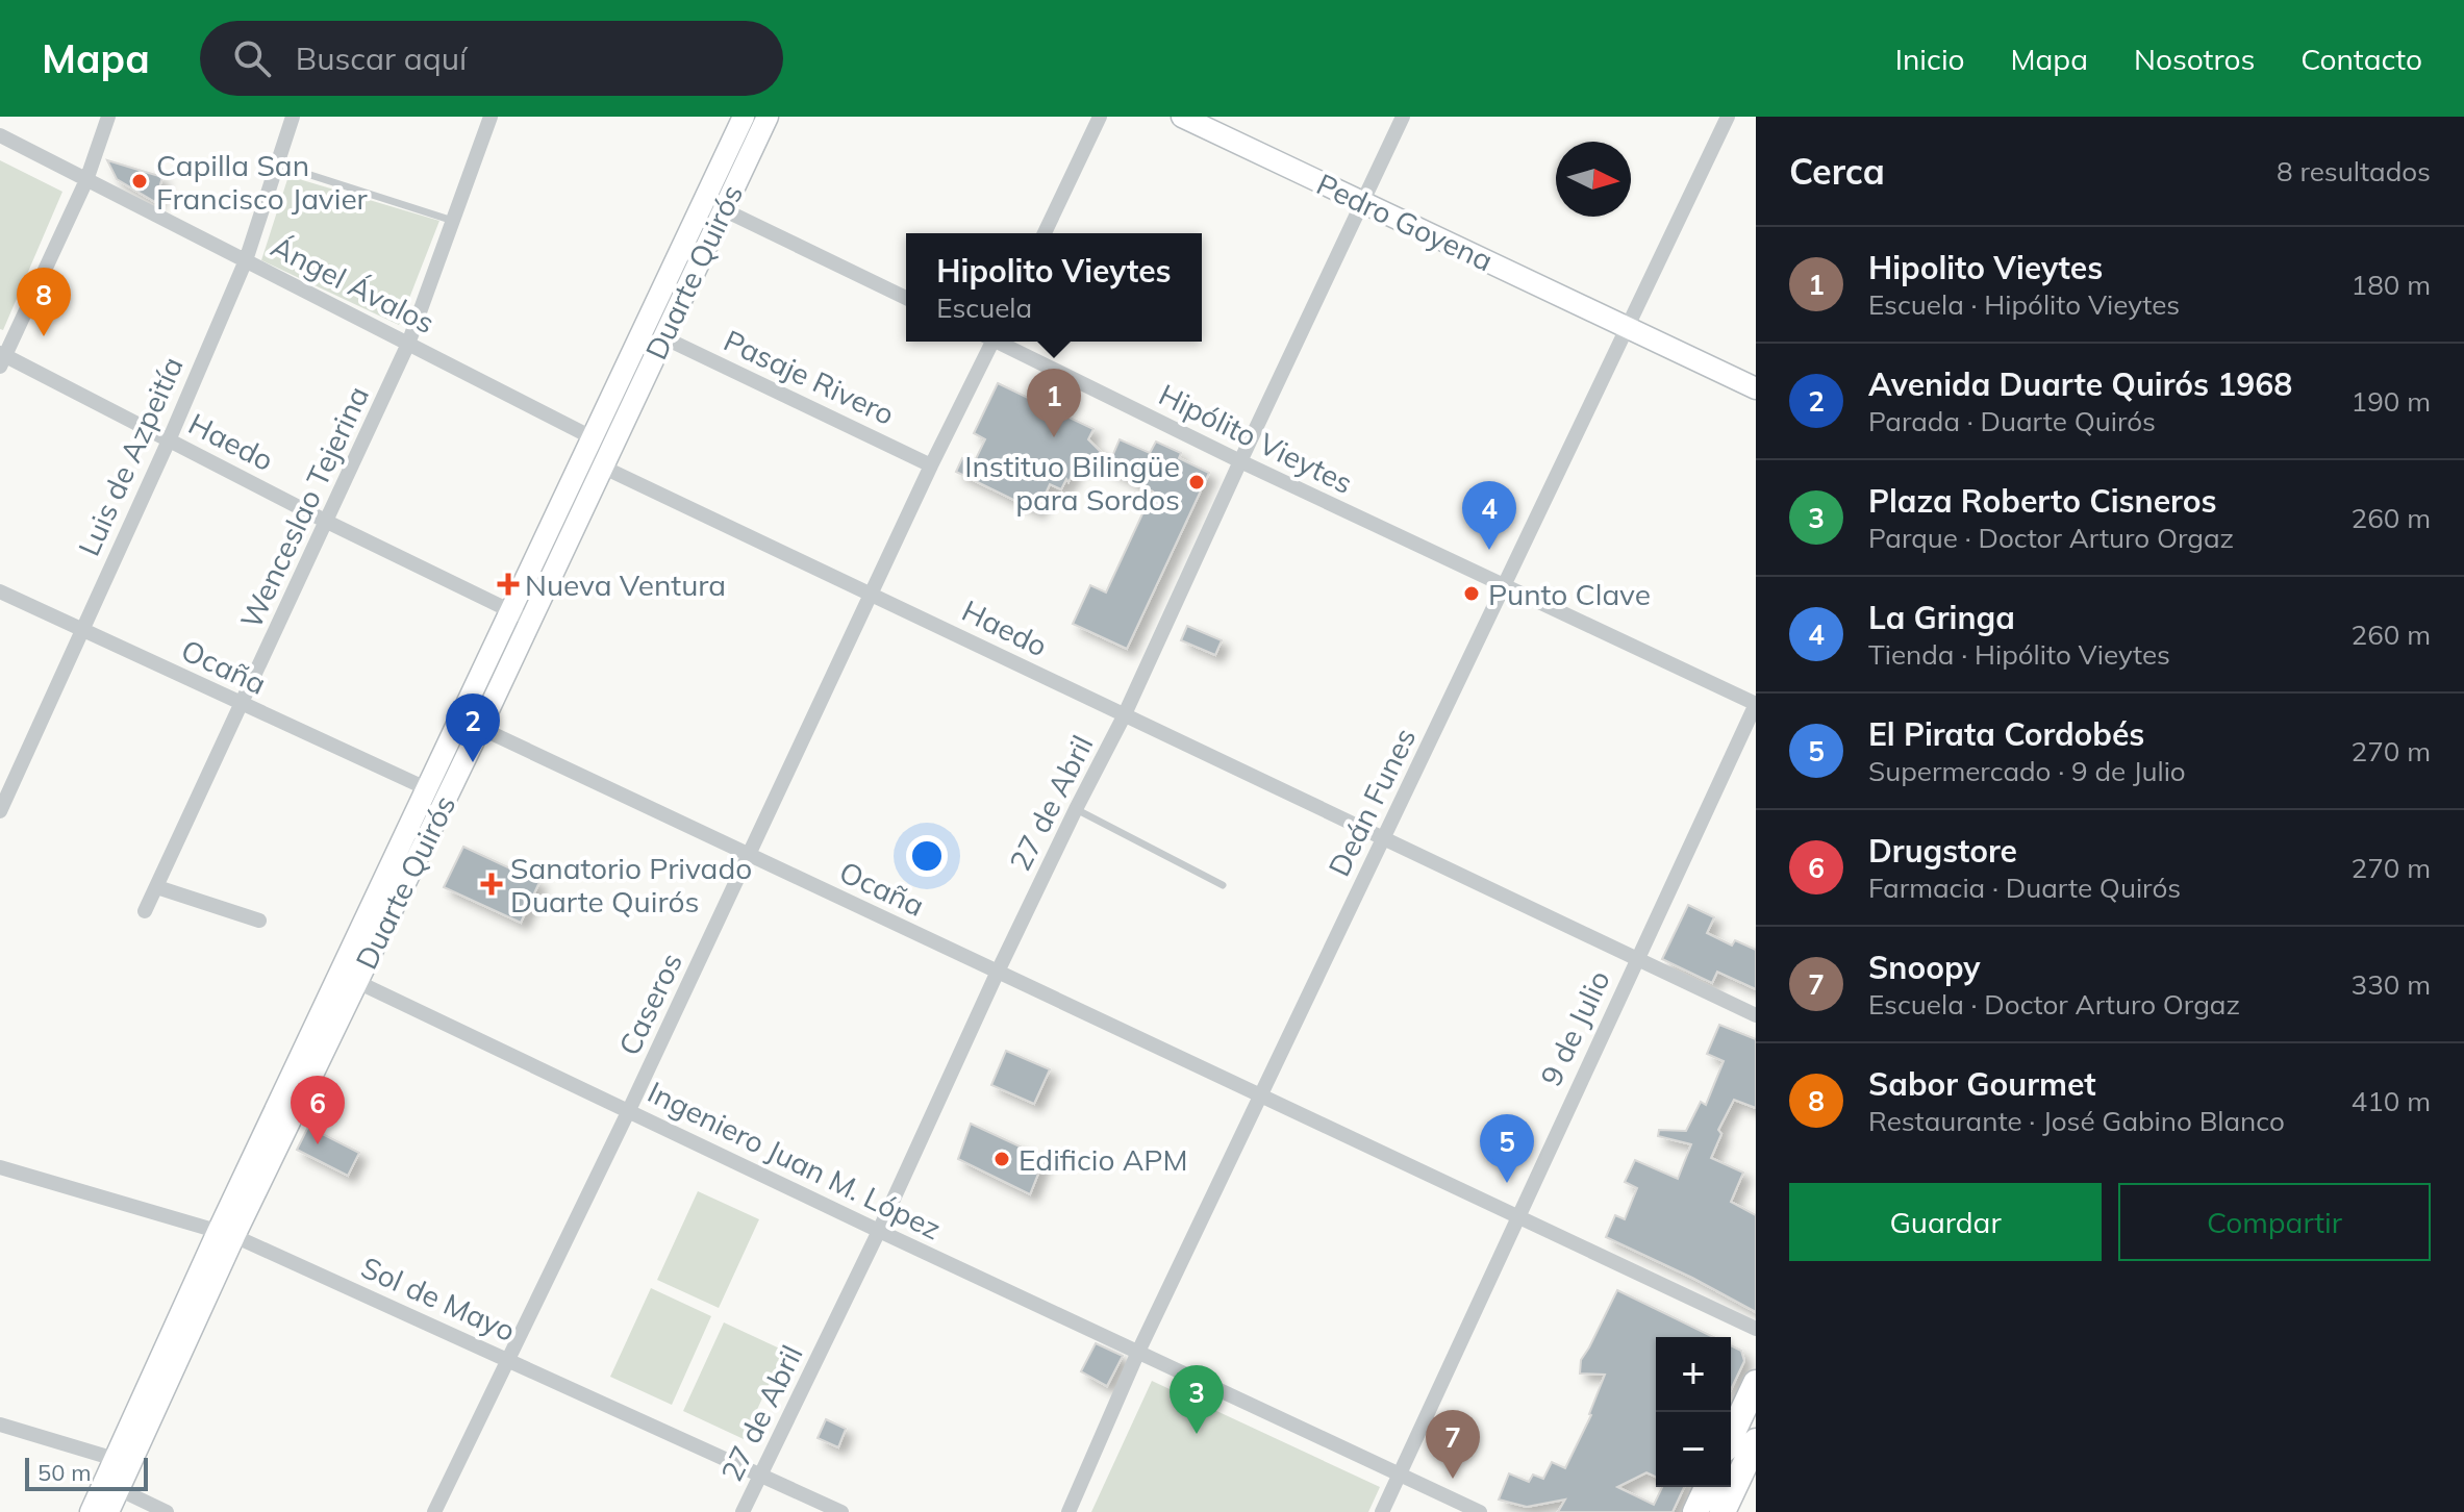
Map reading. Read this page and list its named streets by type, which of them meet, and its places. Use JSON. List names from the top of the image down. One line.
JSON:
{"streets":{"main road":["Pedro Goyena","Duarte Quirós"],"street":["Ángel Ávalos","Pasaje Rivero","Hipólito Vieytes","Haedo","Luis de Azpeitía","Wenceslao Tejerina","Ocaña","Deán Funes","27 de Abril","Caseros","9 de Julio","Ingeniero Juan M. López","Sol de Mayo"]},"crossings":[["Pedro Goyena","Deán Funes"],["Pedro Goyena","27 de Abril"],["Duarte Quirós","Ángel Ávalos"],["Duarte Quirós","Pasaje Rivero"],["Duarte Quirós","Haedo"],["Duarte Quirós","Ocaña"],["Duarte Quirós","Ingeniero Juan M. López"],["Duarte Quirós","Sol de Mayo"],["Ángel Ávalos","Luis de Azpeitía"],["Ángel Ávalos","Wenceslao Tejerina"],["Pasaje Rivero","Caseros"],["Hipólito Vieytes","Deán Funes"],["Hipólito Vieytes","27 de Abril"],["Hipólito Vieytes","9 de Julio"],["Haedo","Luis de Azpeitía"],["Haedo","Wenceslao Tejerina"],["Haedo","Deán Funes"],["Haedo","27 de Abril"],["Haedo","Caseros"],["Haedo","9 de Julio"],["Luis de Azpeitía","Ocaña"],["Wenceslao Tejerina","Ocaña"],["Ocaña","Deán Funes"],["Ocaña","27 de Abril"],["Ocaña","Caseros"],["Ocaña","9 de Julio"],["Deán Funes","Ingeniero Juan M. López"],["27 de Abril","Ingeniero Juan M. López"],["27 de Abril","Sol de Mayo"],["Caseros","Ingeniero Juan M. López"],["Caseros","Sol de Mayo"],["9 de Julio","Ingeniero Juan M. López"]],"places":{"other":["Capilla San Francisco Javier","Instituo Bilingüe para Sordos","Punto Clave","Edificio APM"],"health":["Nueva Ventura","Sanatorio Privado Duarte Quirós"]},"scale_bar":"50 m","north":"right","page":{"header":"Mapa","search":"Buscar aquí","nav":["Inicio","Mapa","Nosotros","Contacto"],"heading":["Cerca","8 resultados"],"list":[{"mark":"1","name":"Hipolito Vieytes","note":"Escuela · Hipólito Vieytes","value":"180 m"},{"mark":"2","name":"Avenida Duarte Quirós 1968","note":"Parada · Duarte Quirós","value":"190 m"},{"mark":"3","name":"Plaza Roberto Cisneros","note":"Parque · Doctor Arturo Orgaz","value":"260 m"},{"mark":"4","name":"La Gringa","note":"Tienda · Hipólito Vieytes","value":"260 m"},{"mark":"5","name":"El Pirata Cordobés","note":"Supermercado · 9 de Julio","value":"270 m"},{"mark":"6","name":"Drugstore","note":"Farmacia · Duarte Quirós","value":"270 m"},{"mark":"7","name":"Snoopy","note":"Escuela · Doctor Arturo Orgaz","value":"330 m"},{"mark":"8","name":"Sabor Gourmet","note":"Restaurante · José Gabino Blanco","value":"410 m"}],"popup":["Hipolito Vieytes","Escuela"],"pins":["8","1","4","2","6","5","3","7"],"buttons":["Guardar","Compartir"],"map_buttons":["+","−"],"scale":"50 m"}}
